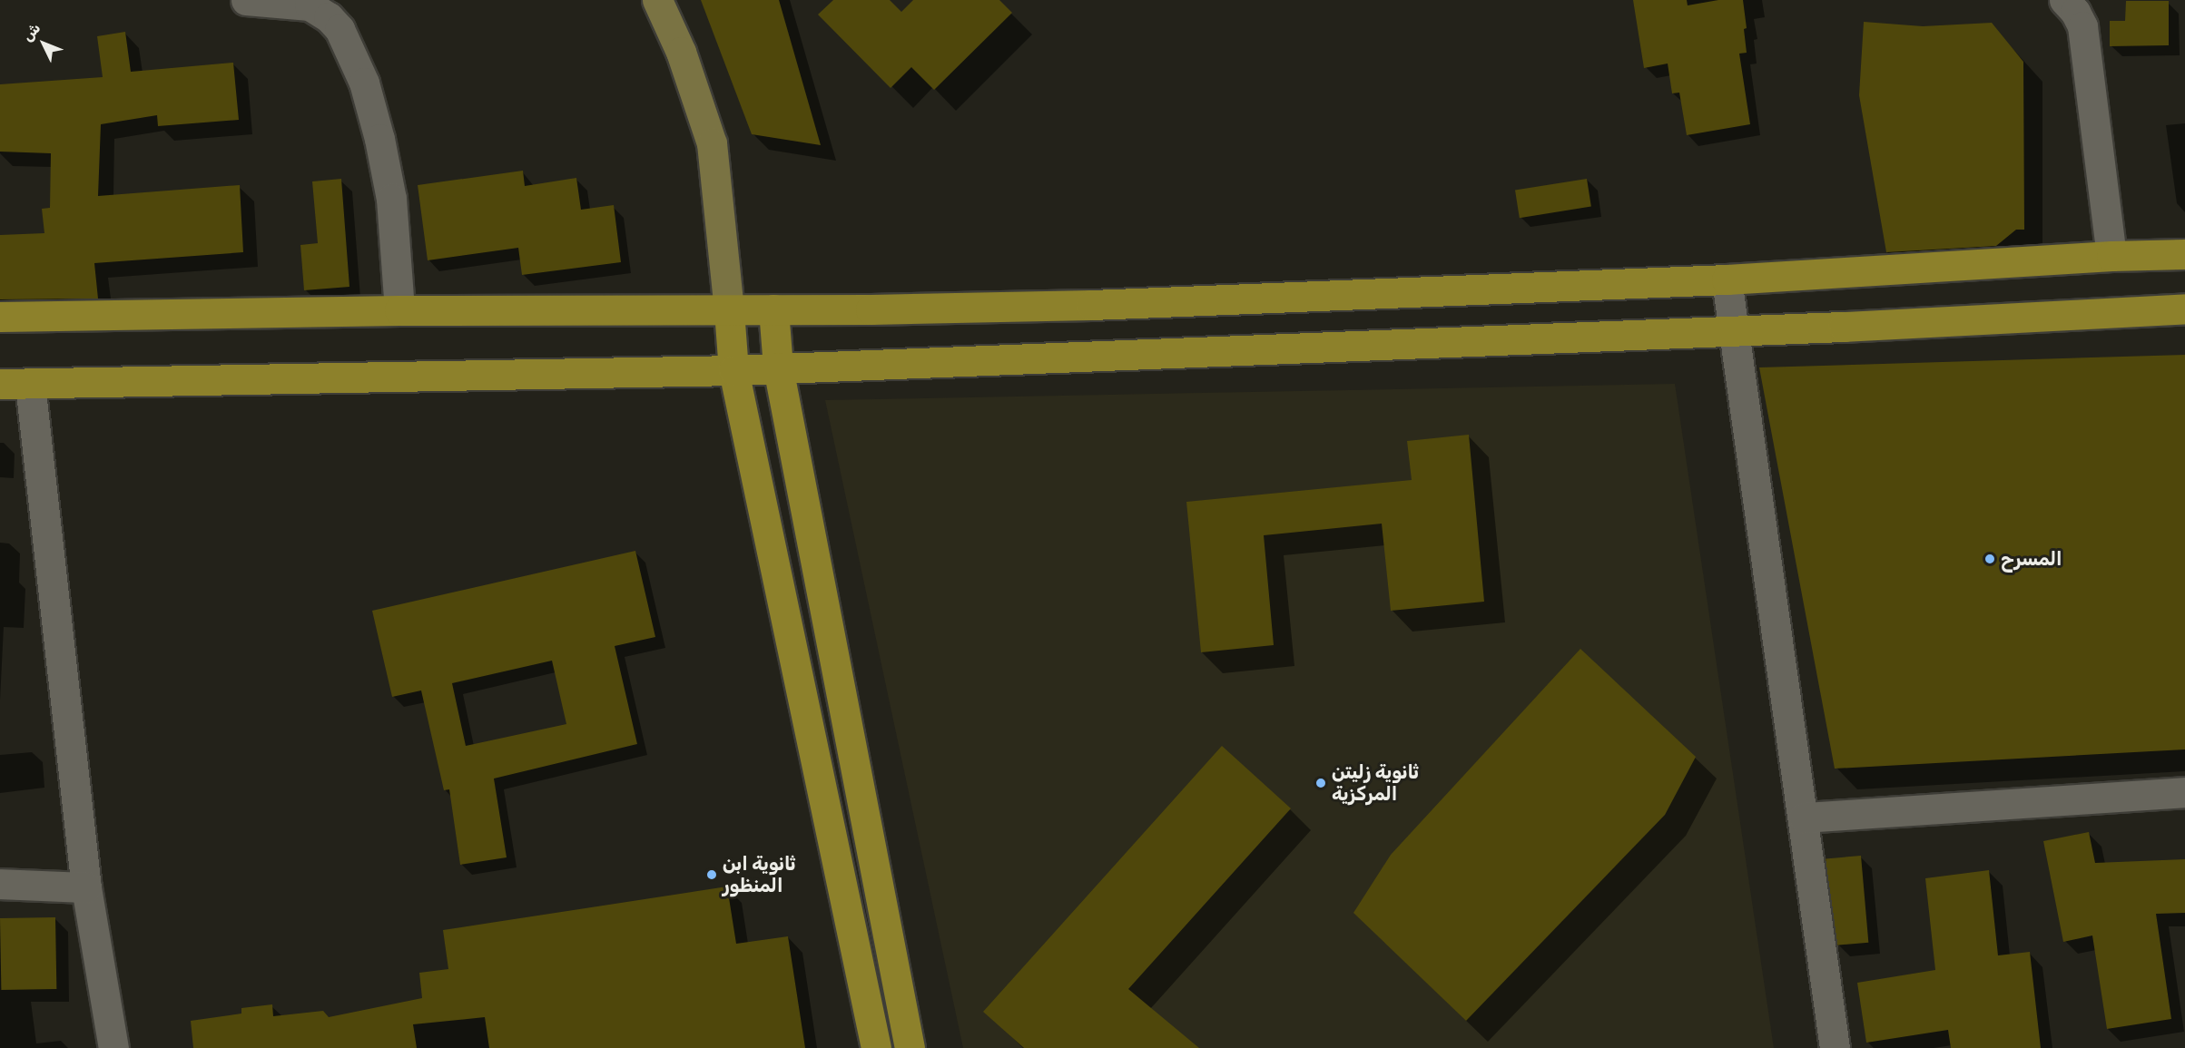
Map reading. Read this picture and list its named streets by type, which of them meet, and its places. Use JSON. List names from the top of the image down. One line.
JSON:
{"places":["المسرح","ثانوية زليتن المركزية","ثانوية ابن المنظور"],"north":"top left"}
